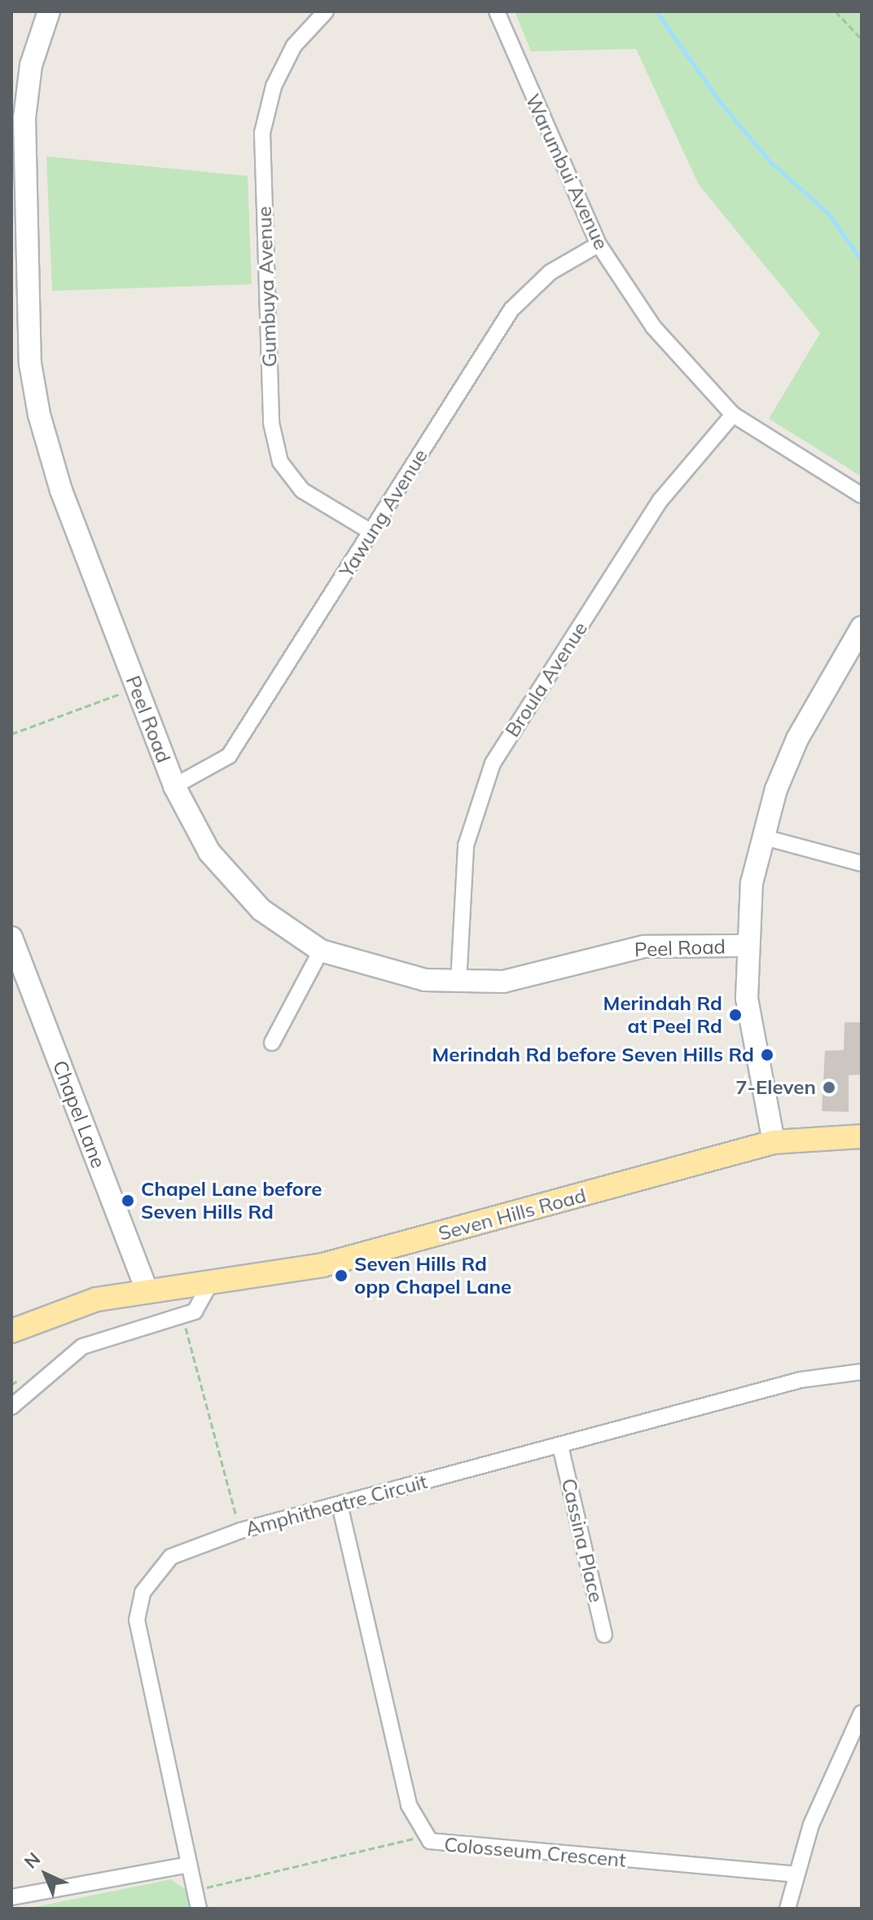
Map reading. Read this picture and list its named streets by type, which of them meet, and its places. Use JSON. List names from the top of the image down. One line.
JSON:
{"streets":{"main road":["Seven Hills Road"],"street":["Warumbui Avenue","Gumbuya Avenue","Yawung Avenue","Broula Avenue","Peel Road","Chapel Lane","Amphitheatre Circuit","Cassina Place","Colosseum Crescent"]},"crossings":[["Warumbui Avenue","Yawung Avenue"],["Warumbui Avenue","Broula Avenue"],["Gumbuya Avenue","Yawung Avenue"],["Yawung Avenue","Peel Road"],["Broula Avenue","Peel Road"],["Chapel Lane","Seven Hills Road"],["Amphitheatre Circuit","Cassina Place"],["Amphitheatre Circuit","Colosseum Crescent"]],"places":["Merindah Rd at Peel Rd","Merindah Rd before Seven Hills Rd","7-Eleven","Chapel Lane before Seven Hills Rd","Seven Hills Rd opp Chapel Lane"],"north":"top left"}
